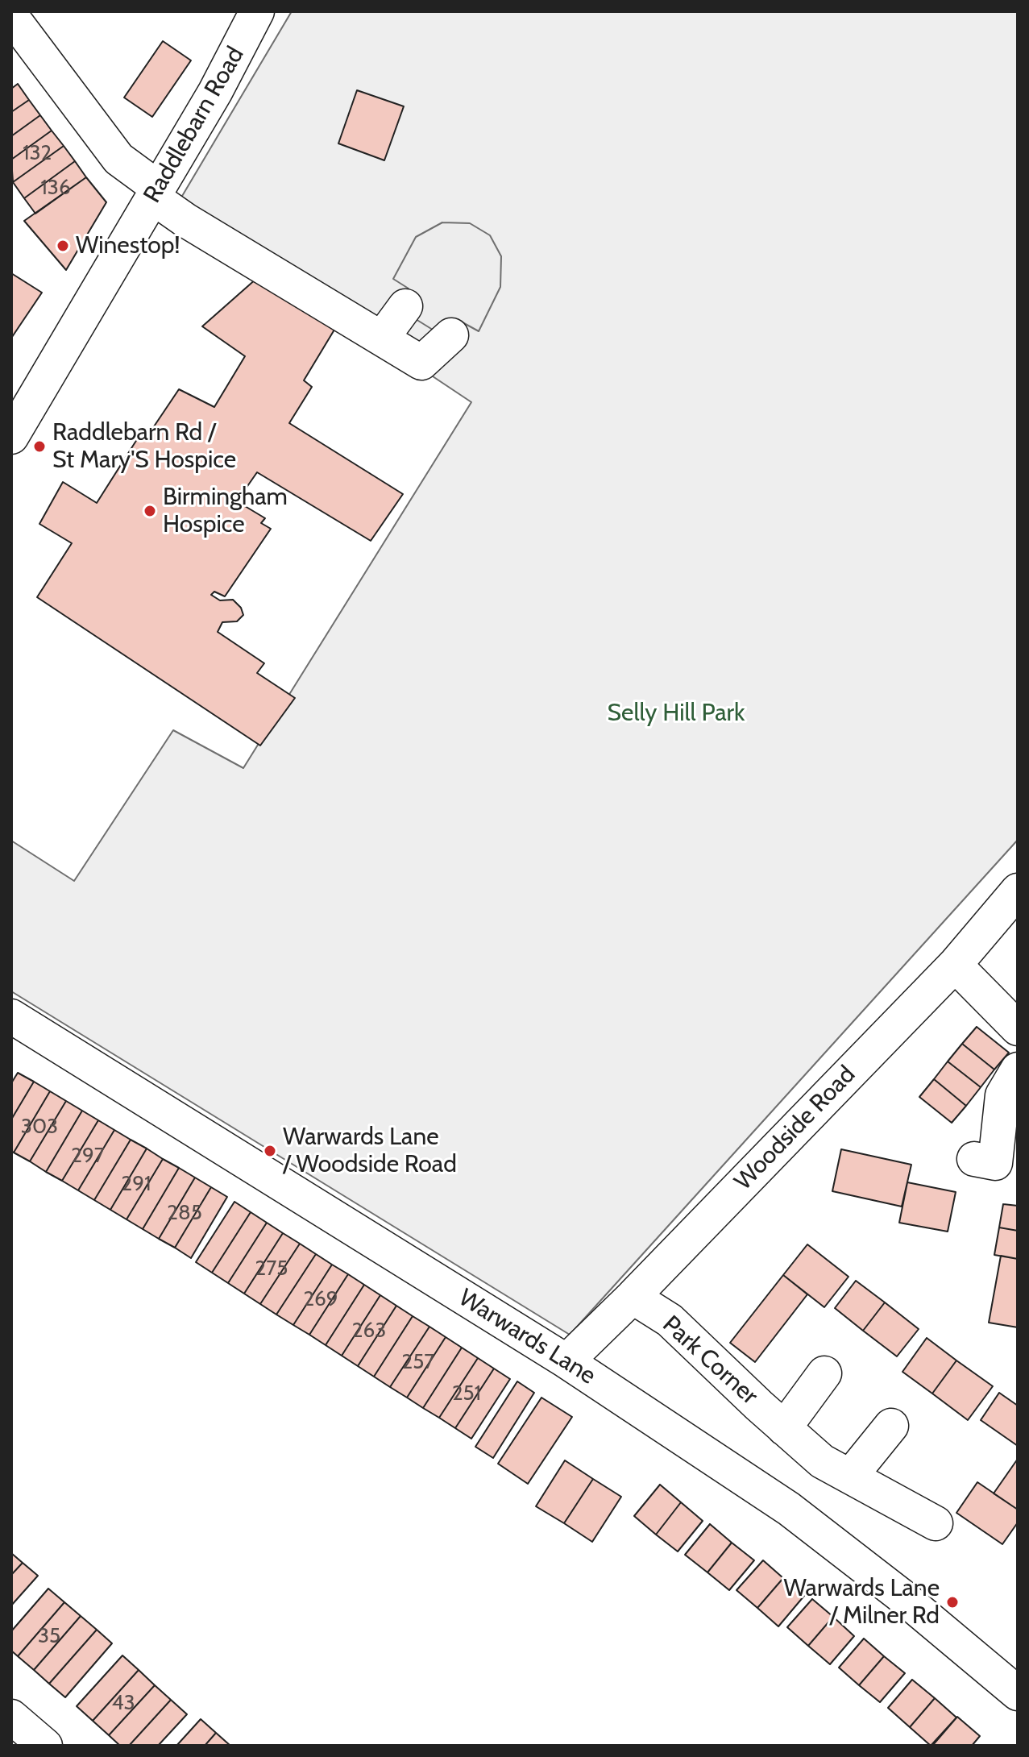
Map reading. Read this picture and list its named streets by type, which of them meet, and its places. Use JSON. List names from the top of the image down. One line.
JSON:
{"streets":{"street":["Raddlebarn Road","Woodside Road","Warwards Lane","Park Corner"]},"crossings":[["Woodside Road","Warwards Lane"],["Woodside Road","Park Corner"]],"parks":["Selly Hill Park"],"places":["Winestop!","Raddlebarn Rd / St Mary'S Hospice","Birmingham Hospice","Warwards Lane / Woodside Road","Warwards Lane / Milner Rd"],"house_numbers":["132","136","303","297","291","285","275","269","263","257","251","35","43"]}
